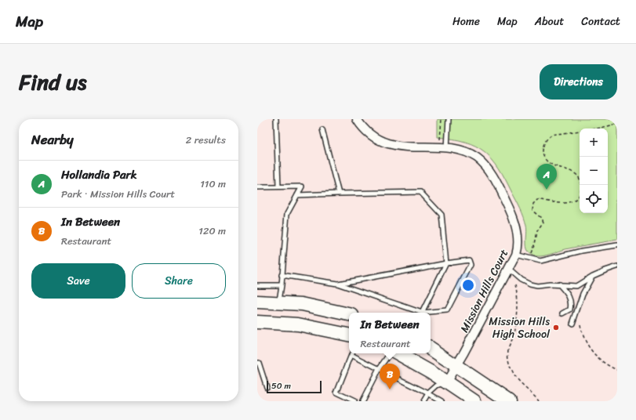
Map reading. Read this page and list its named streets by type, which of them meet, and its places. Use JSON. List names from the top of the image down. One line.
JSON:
{"streets":{"street":["Mission Hills Court"]},"places":["Mission Hills High School"],"scale_bar":"50 m","page":{"header":"Map","nav":["Home","Map","About","Contact"],"title":"Find us","buttons":["Directions",["Save","Share"]],"heading":["Nearby","2 results"],"map_buttons":["+","−"],"list":[{"mark":"A","name":"Hollandia Park","note":"Park · Mission Hills Court","value":"110 m"},{"mark":"B","name":"In Between","note":"Restaurant","value":"120 m"}],"pins":["A","B"],"popup":["In Between","Restaurant"],"scale":"50 m"}}
